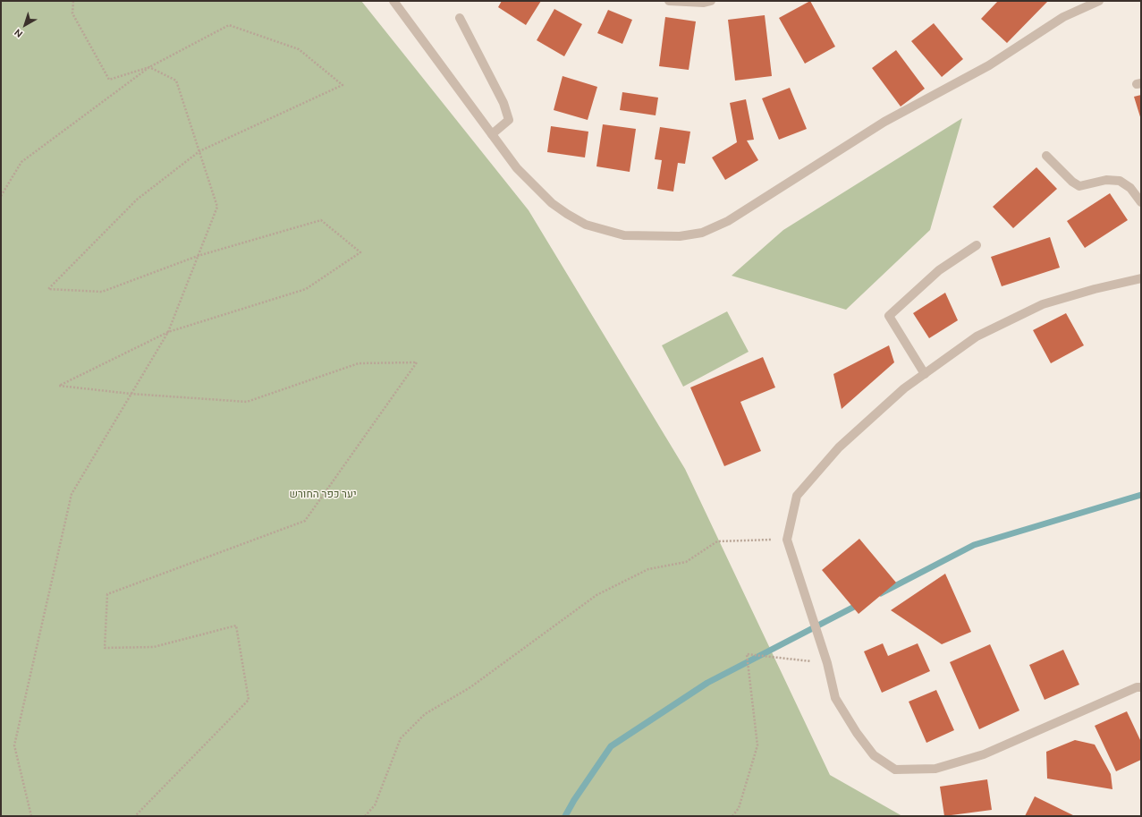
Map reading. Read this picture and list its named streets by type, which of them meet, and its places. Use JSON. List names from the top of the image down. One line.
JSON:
{"parks":["יער כפר החורש"],"north":"bottom left"}
